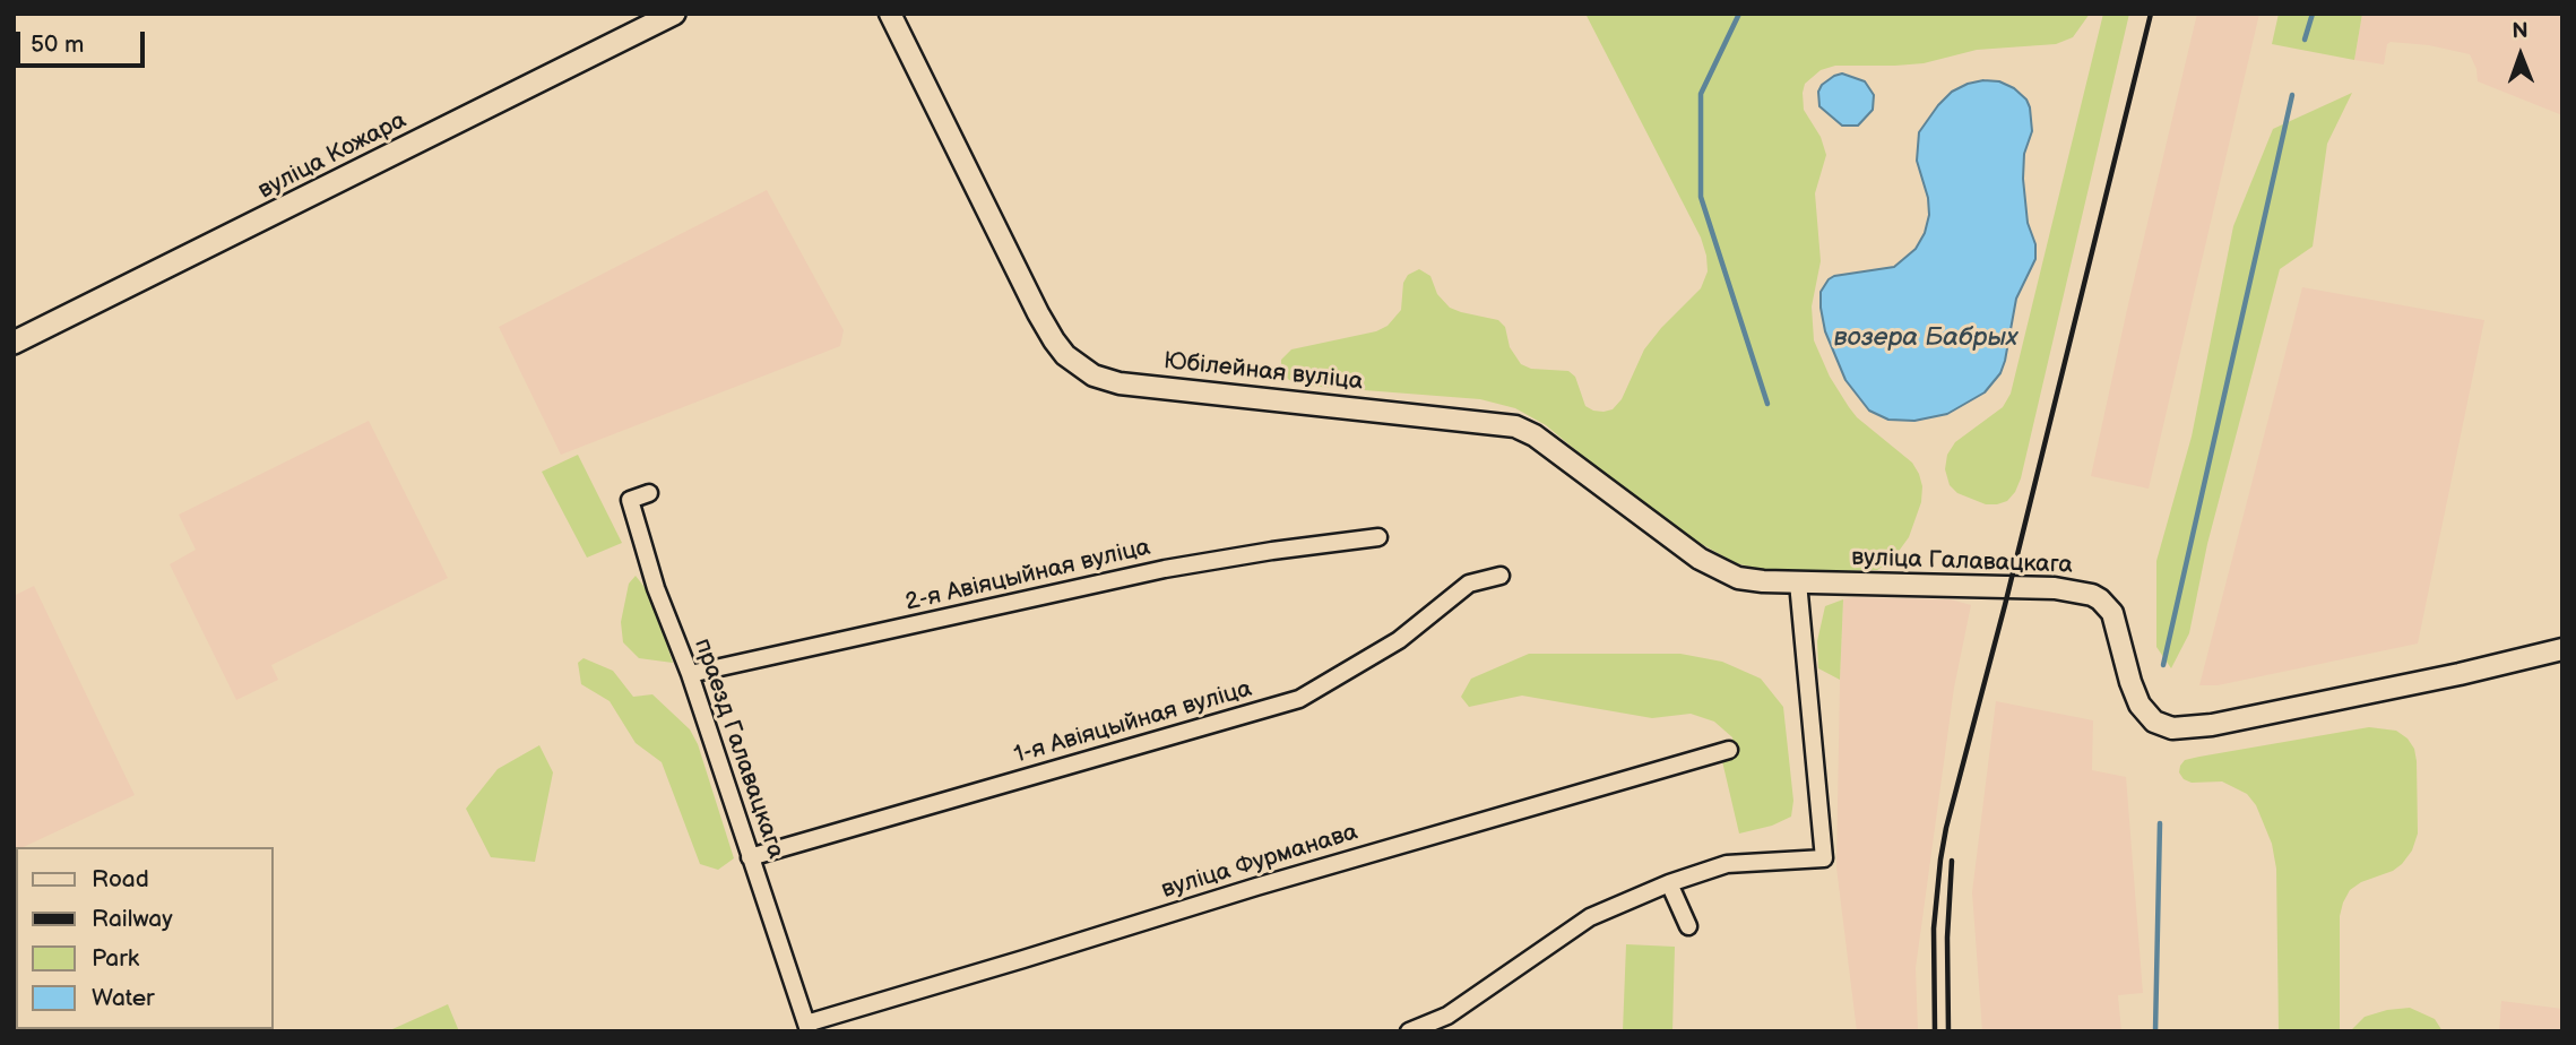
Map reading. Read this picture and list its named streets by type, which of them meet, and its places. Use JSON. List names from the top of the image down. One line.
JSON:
{"streets":{"main road":["вуліца Кожара"],"street":["Юбілейная вуліца","вуліца Галавацкага","2-я Авіяцыйная вуліца","1-я Авіяцыйная вуліца","праезд Галавацкага","вуліца Фурманава"]},"crossings":[["Юбілейная вуліца","вуліца Галавацкага"],["2-я Авіяцыйная вуліца","праезд Галавацкага"],["1-я Авіяцыйная вуліца","праезд Галавацкага"],["праезд Галавацкага","вуліца Фурманава"]],"water":["возера Бабрых"],"legend":["Road","Railway","Park","Water"],"scale_bar":"50 m","north":"top"}
